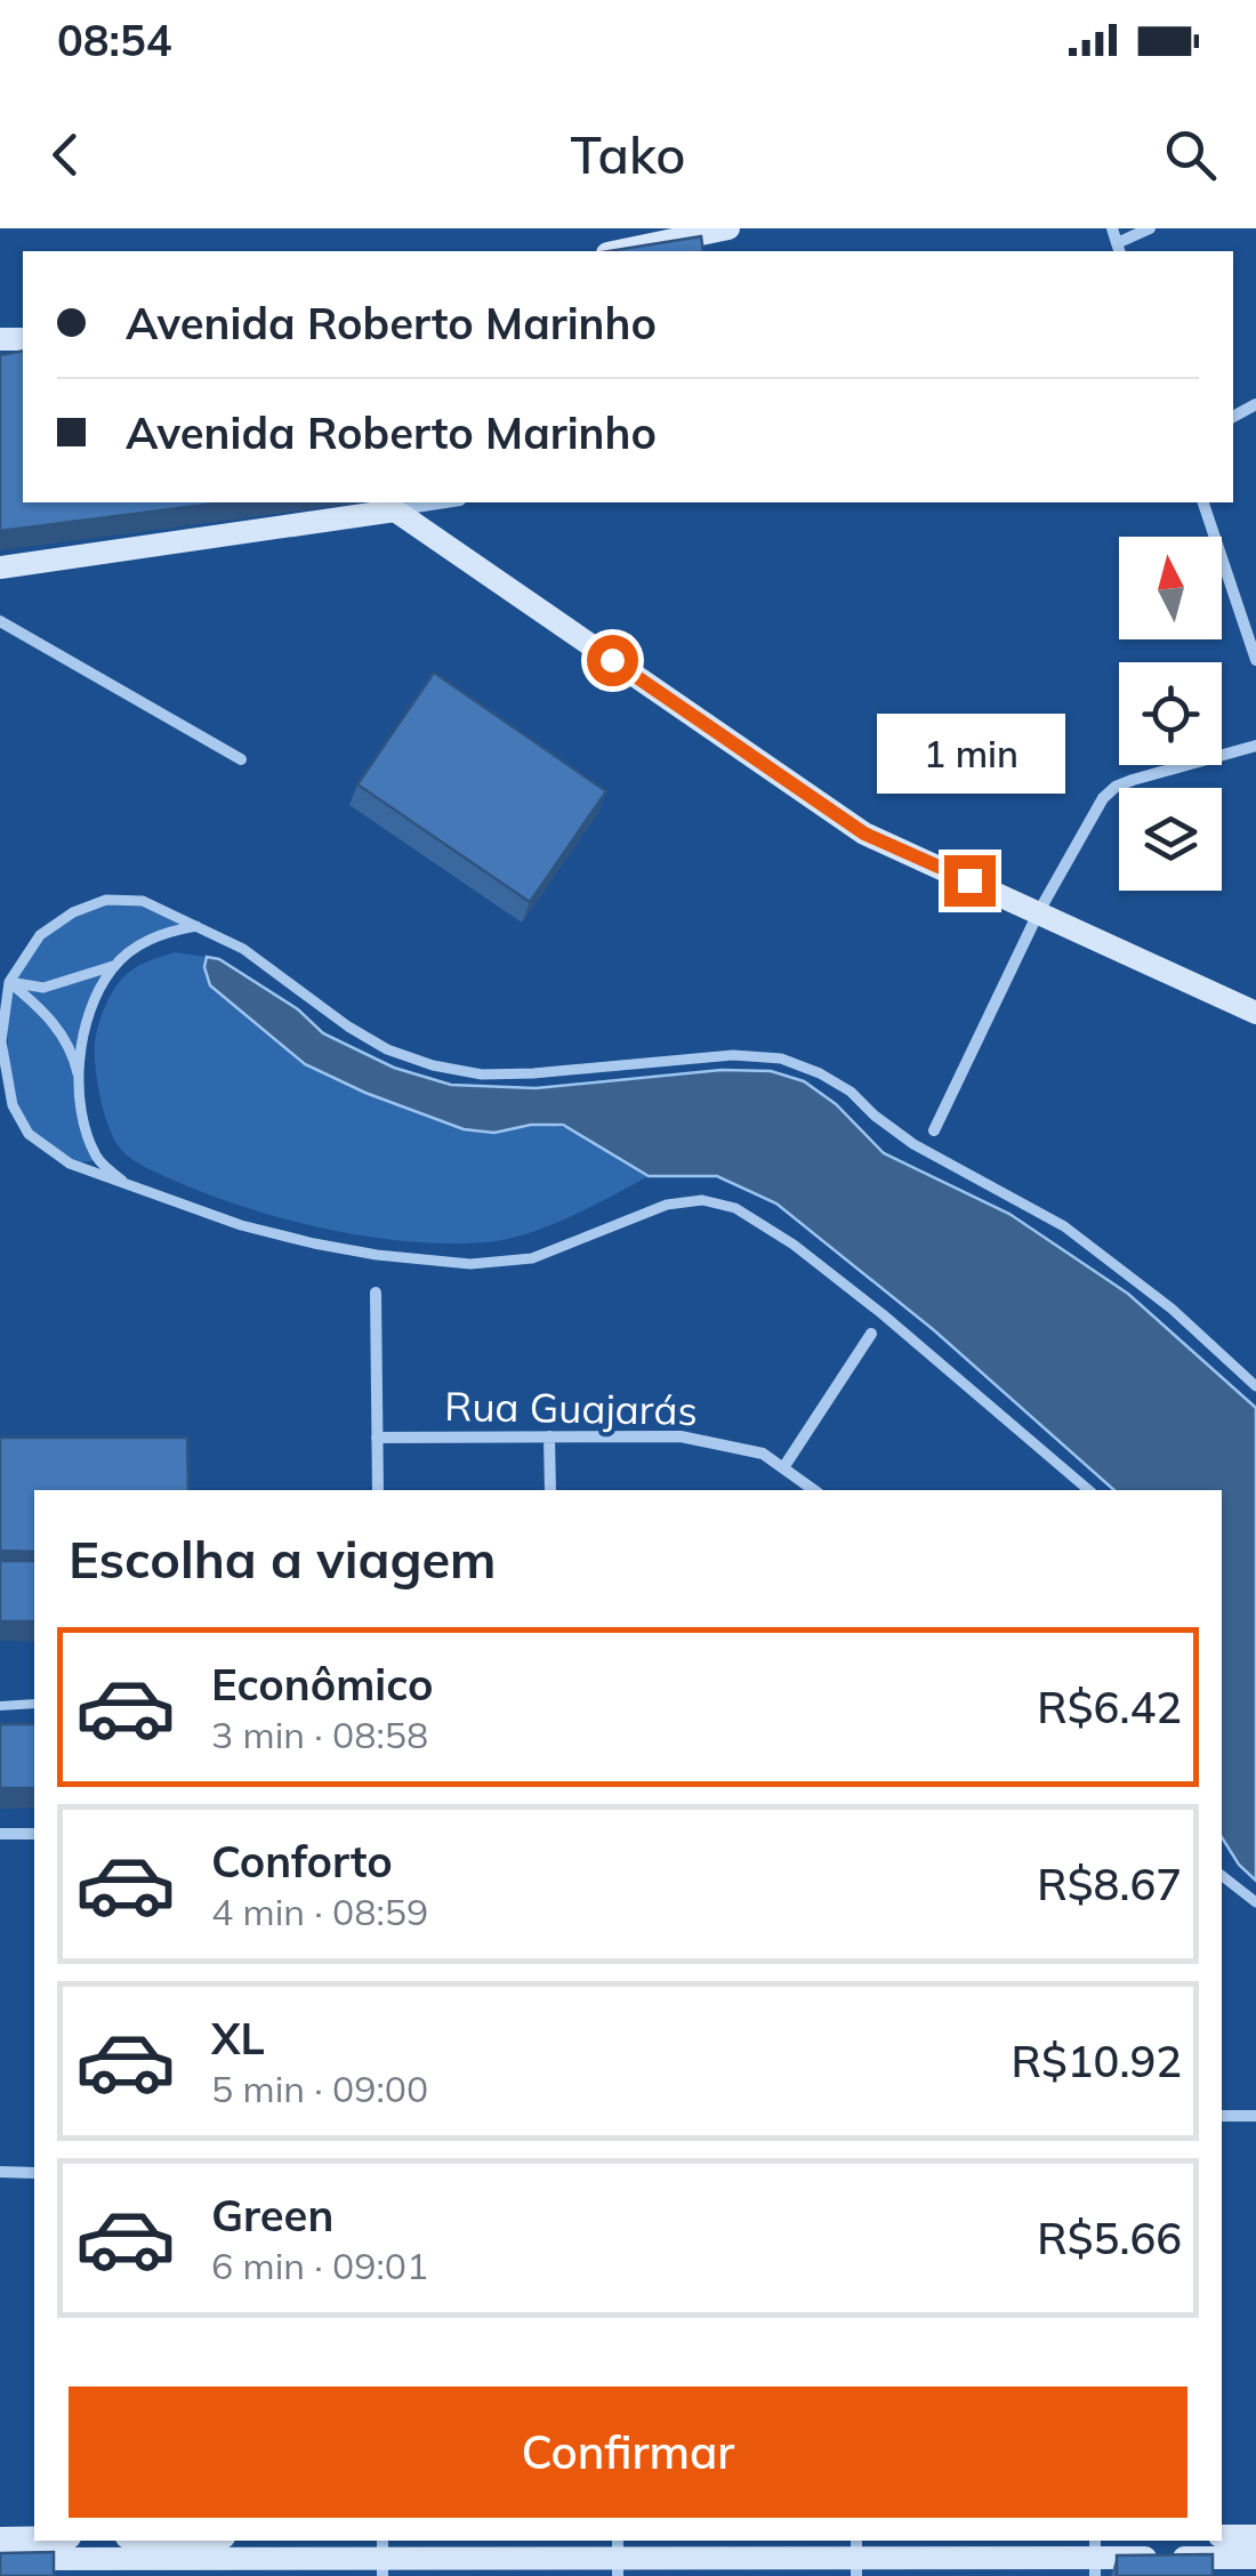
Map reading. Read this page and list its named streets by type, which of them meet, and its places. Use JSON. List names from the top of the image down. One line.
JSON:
{"streets":{"street":["Rua Guajarás"]},"north":"top","page":{"status":"08:54","header":"Tako","banner":["Avenida Roberto Marinho","Avenida Roberto Marinho"],"bubble":"1 min","heading":"Escolha a viagem","list":[{"name":"Econômico","note":"3 min · 08:58","value":"R$6.42"},{"name":"Conforto","note":"4 min · 08:59","value":"R$8.67"},{"name":"XL","note":"5 min · 09:00","value":"R$10.92"},{"name":"Green","note":"6 min · 09:01","value":"R$5.66"}],"buttons":"Confirmar"}}
